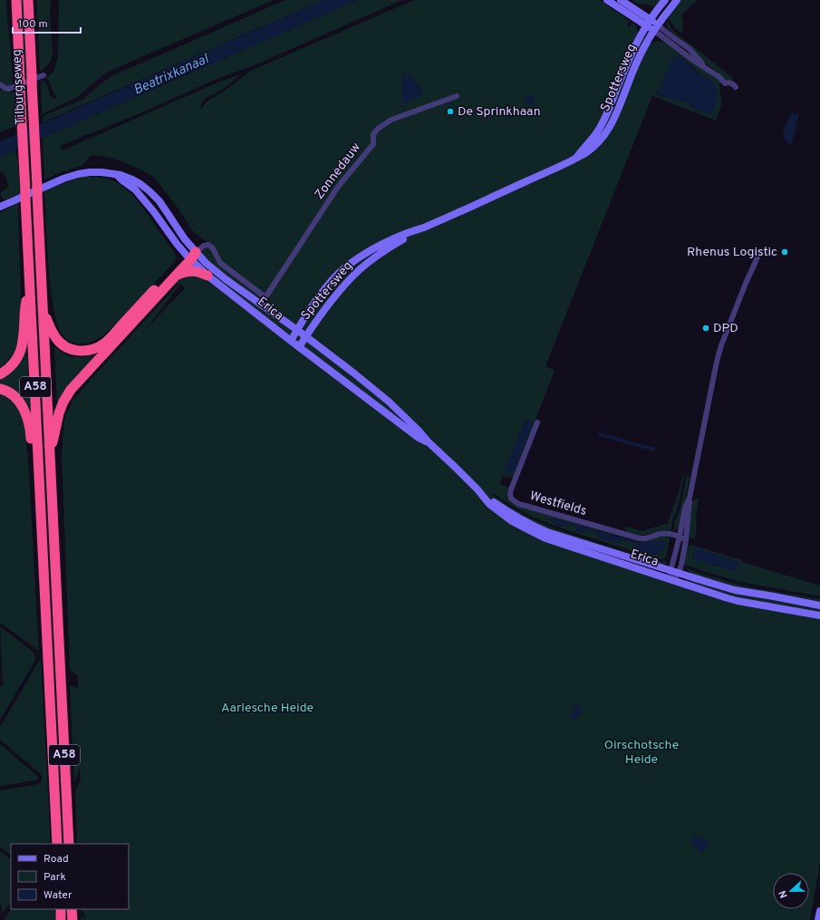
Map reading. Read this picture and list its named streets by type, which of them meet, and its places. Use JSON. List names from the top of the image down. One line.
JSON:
{"streets":{"highway":["Tilburgseweg","A58"],"main road":["Spottersweg","Erica"],"street":["Zonnedauw","Westfields"]},"crossings":[["Spottersweg","Erica"],["Tilburgseweg","A58"],["Zonnedauw","Erica"],["Erica","A58"]],"water":["Beatrixkanaal"],"parks":["Aarlesche Heide","Oirschotsche Heide"],"places":["De Sprinkhaan","Rhenus Logistic","DPD"],"legend":["Road","Park","Water"],"scale_bar":"100 m","north":"left"}
